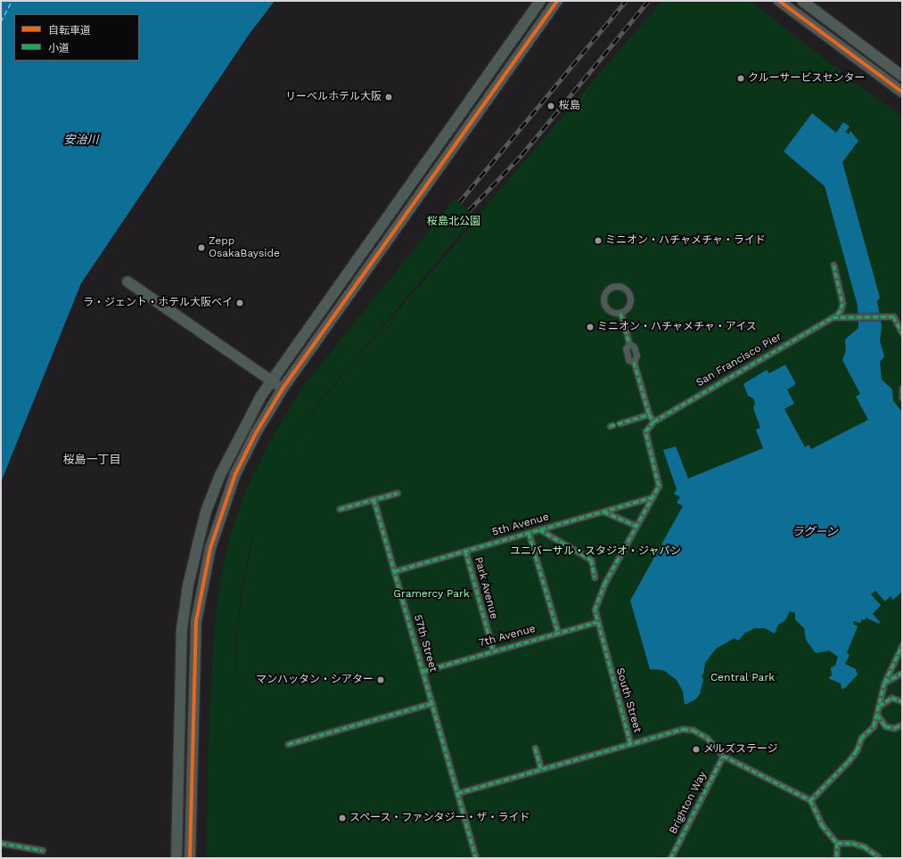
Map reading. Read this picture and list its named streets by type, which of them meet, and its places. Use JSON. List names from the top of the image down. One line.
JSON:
{"streets":{"street":["San Francisco Pier","5th Avenue","Park Avenue","7th Avenue","57th Street","South Street","Brighton Way"]},"crossings":[["San Francisco Pier","South Street"],["5th Avenue","Park Avenue"],["5th Avenue","57th Street"],["5th Avenue","South Street"],["Park Avenue","7th Avenue"],["7th Avenue","57th Street"],["7th Avenue","South Street"],["South Street","Brighton Way"]],"districts":["桜島一丁目"],"water":["安治川","ラグーン"],"parks":["桜島北公園","ユニバーサル・スタジオ・ジャパン","Gramercy Park","Central Park"],"places":["クルーサービスセンター","リーベルホテル大阪","桜島","ミニオン・ハチャメチャ・ライド","Zepp OsakaBayside","ラ・ジェント・ホテル大阪ベイ","ミニオン・ハチャメチャ・アイス","マンハッタン・シアター","メルズステージ","スペース・ファンタジー・ザ・ライド"],"legend":["自転車道","小道"]}
